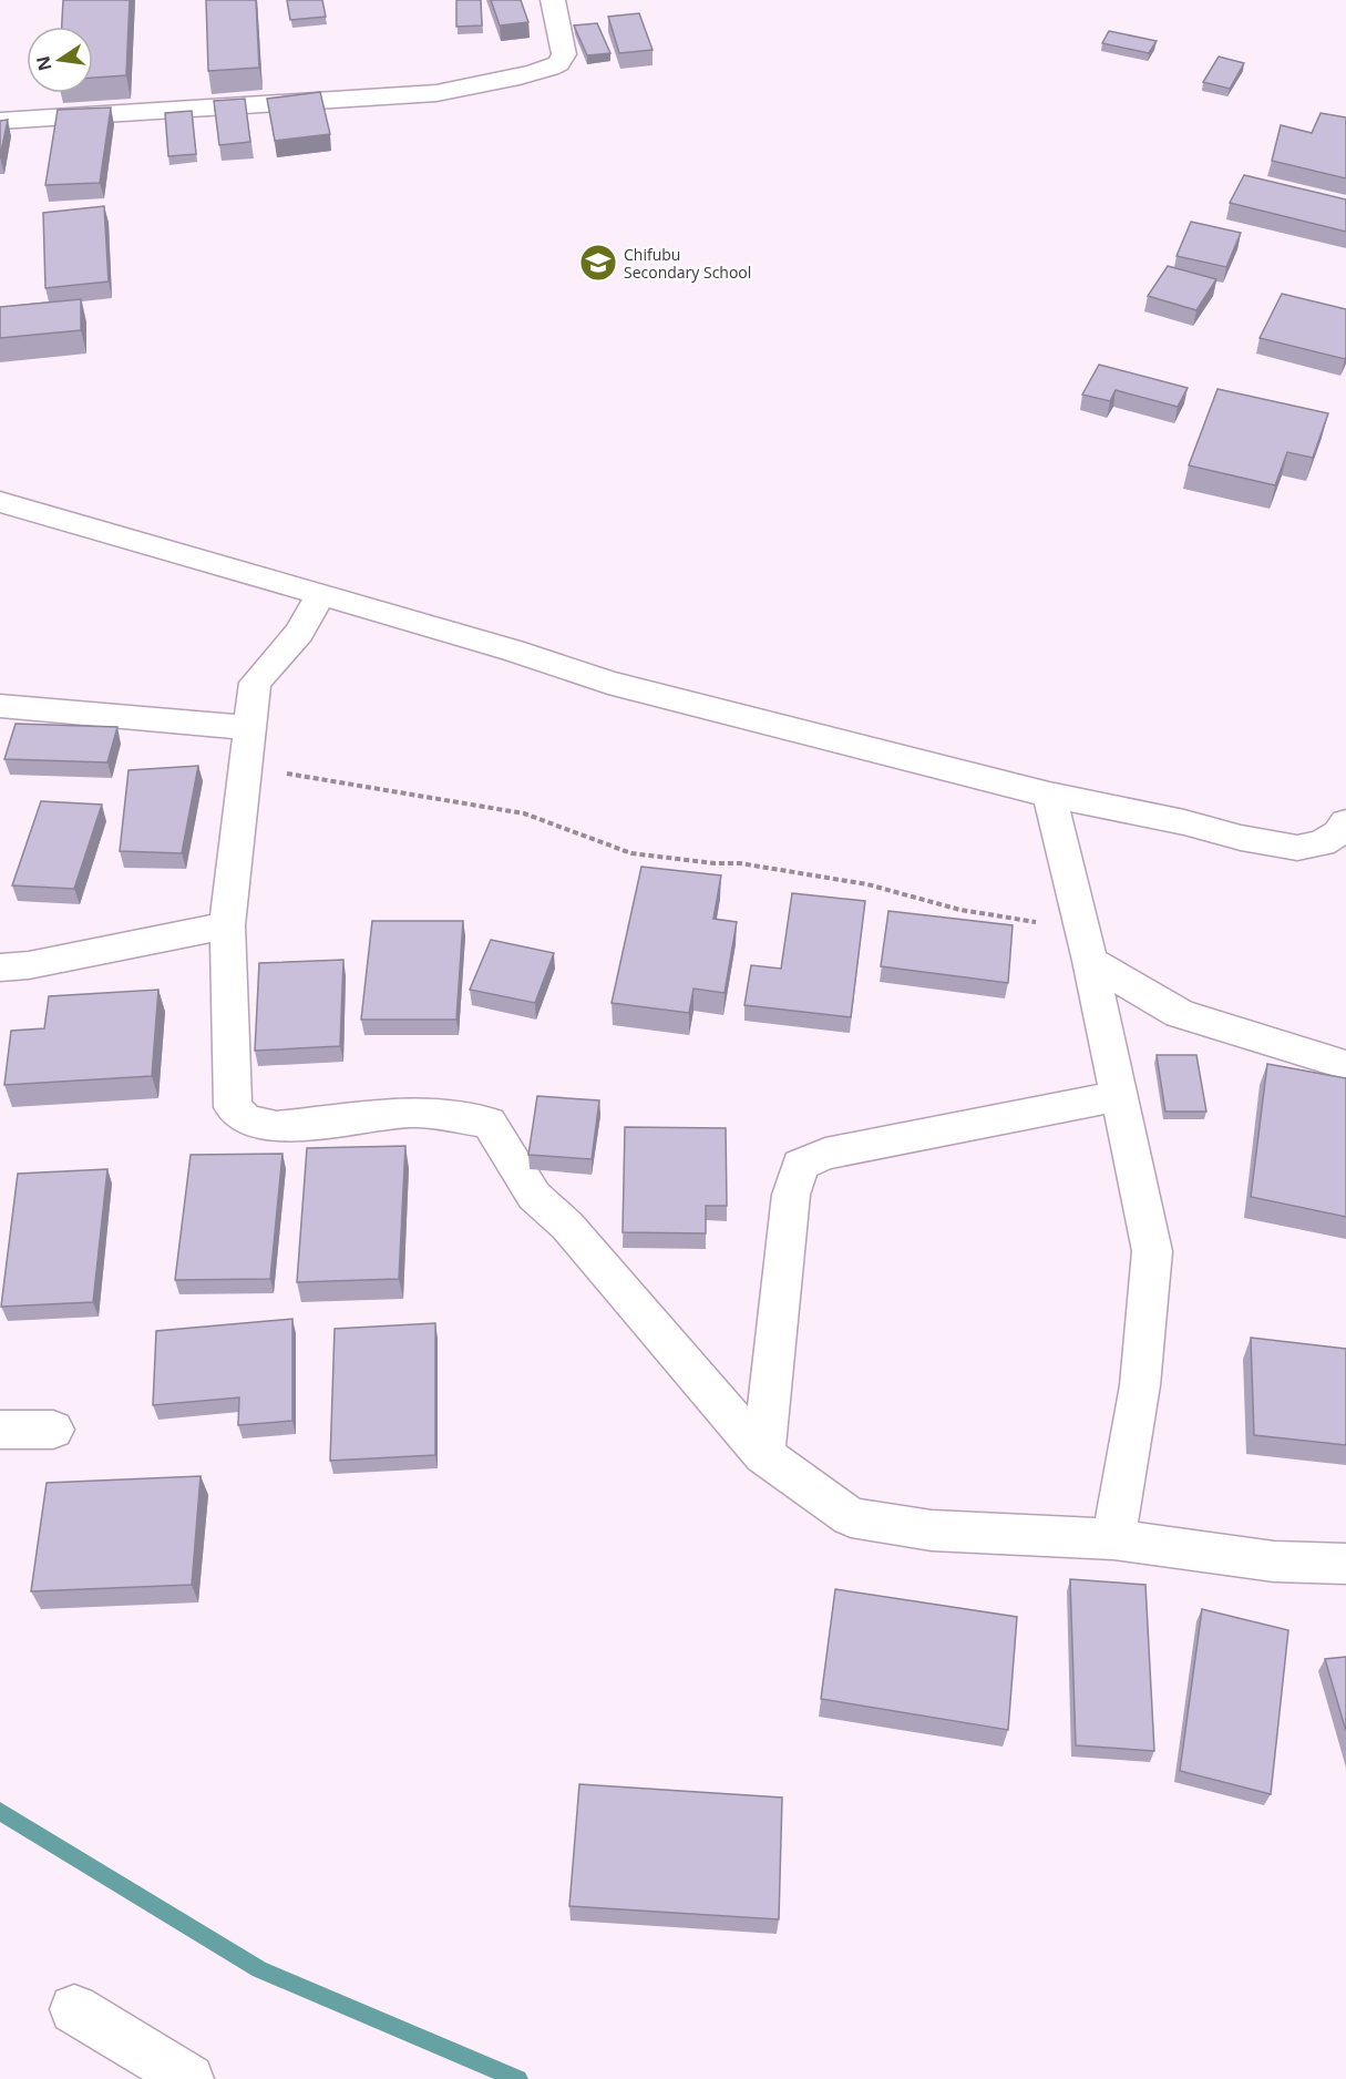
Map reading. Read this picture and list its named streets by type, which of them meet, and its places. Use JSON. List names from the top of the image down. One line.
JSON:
{"places":{"school or university":["Chifubu Secondary School"]},"north":"left"}
